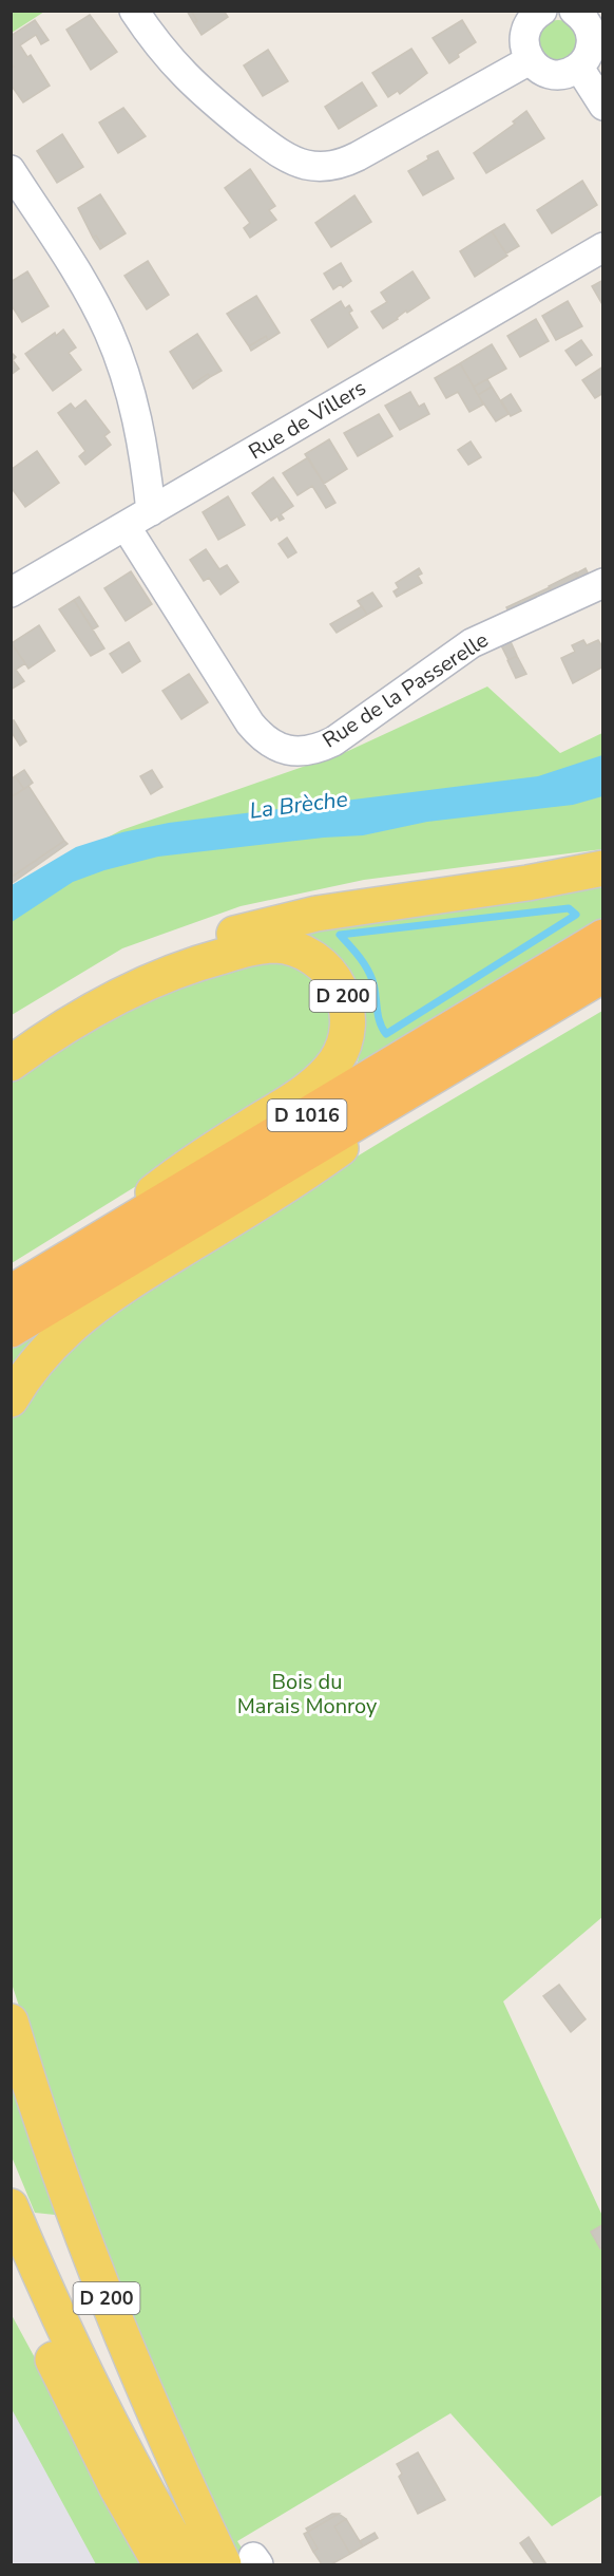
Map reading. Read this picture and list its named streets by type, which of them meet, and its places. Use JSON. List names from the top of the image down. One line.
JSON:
{"streets":{"highway":["D 1016"],"main road":["D 200"],"street":["Rue de Villers","Rue de la Passerelle"]},"crossings":[["Rue de Villers","Rue de la Passerelle"],["D 200","D 1016"]],"water":["La Brèche"],"parks":["Bois du Marais Monroy"]}
